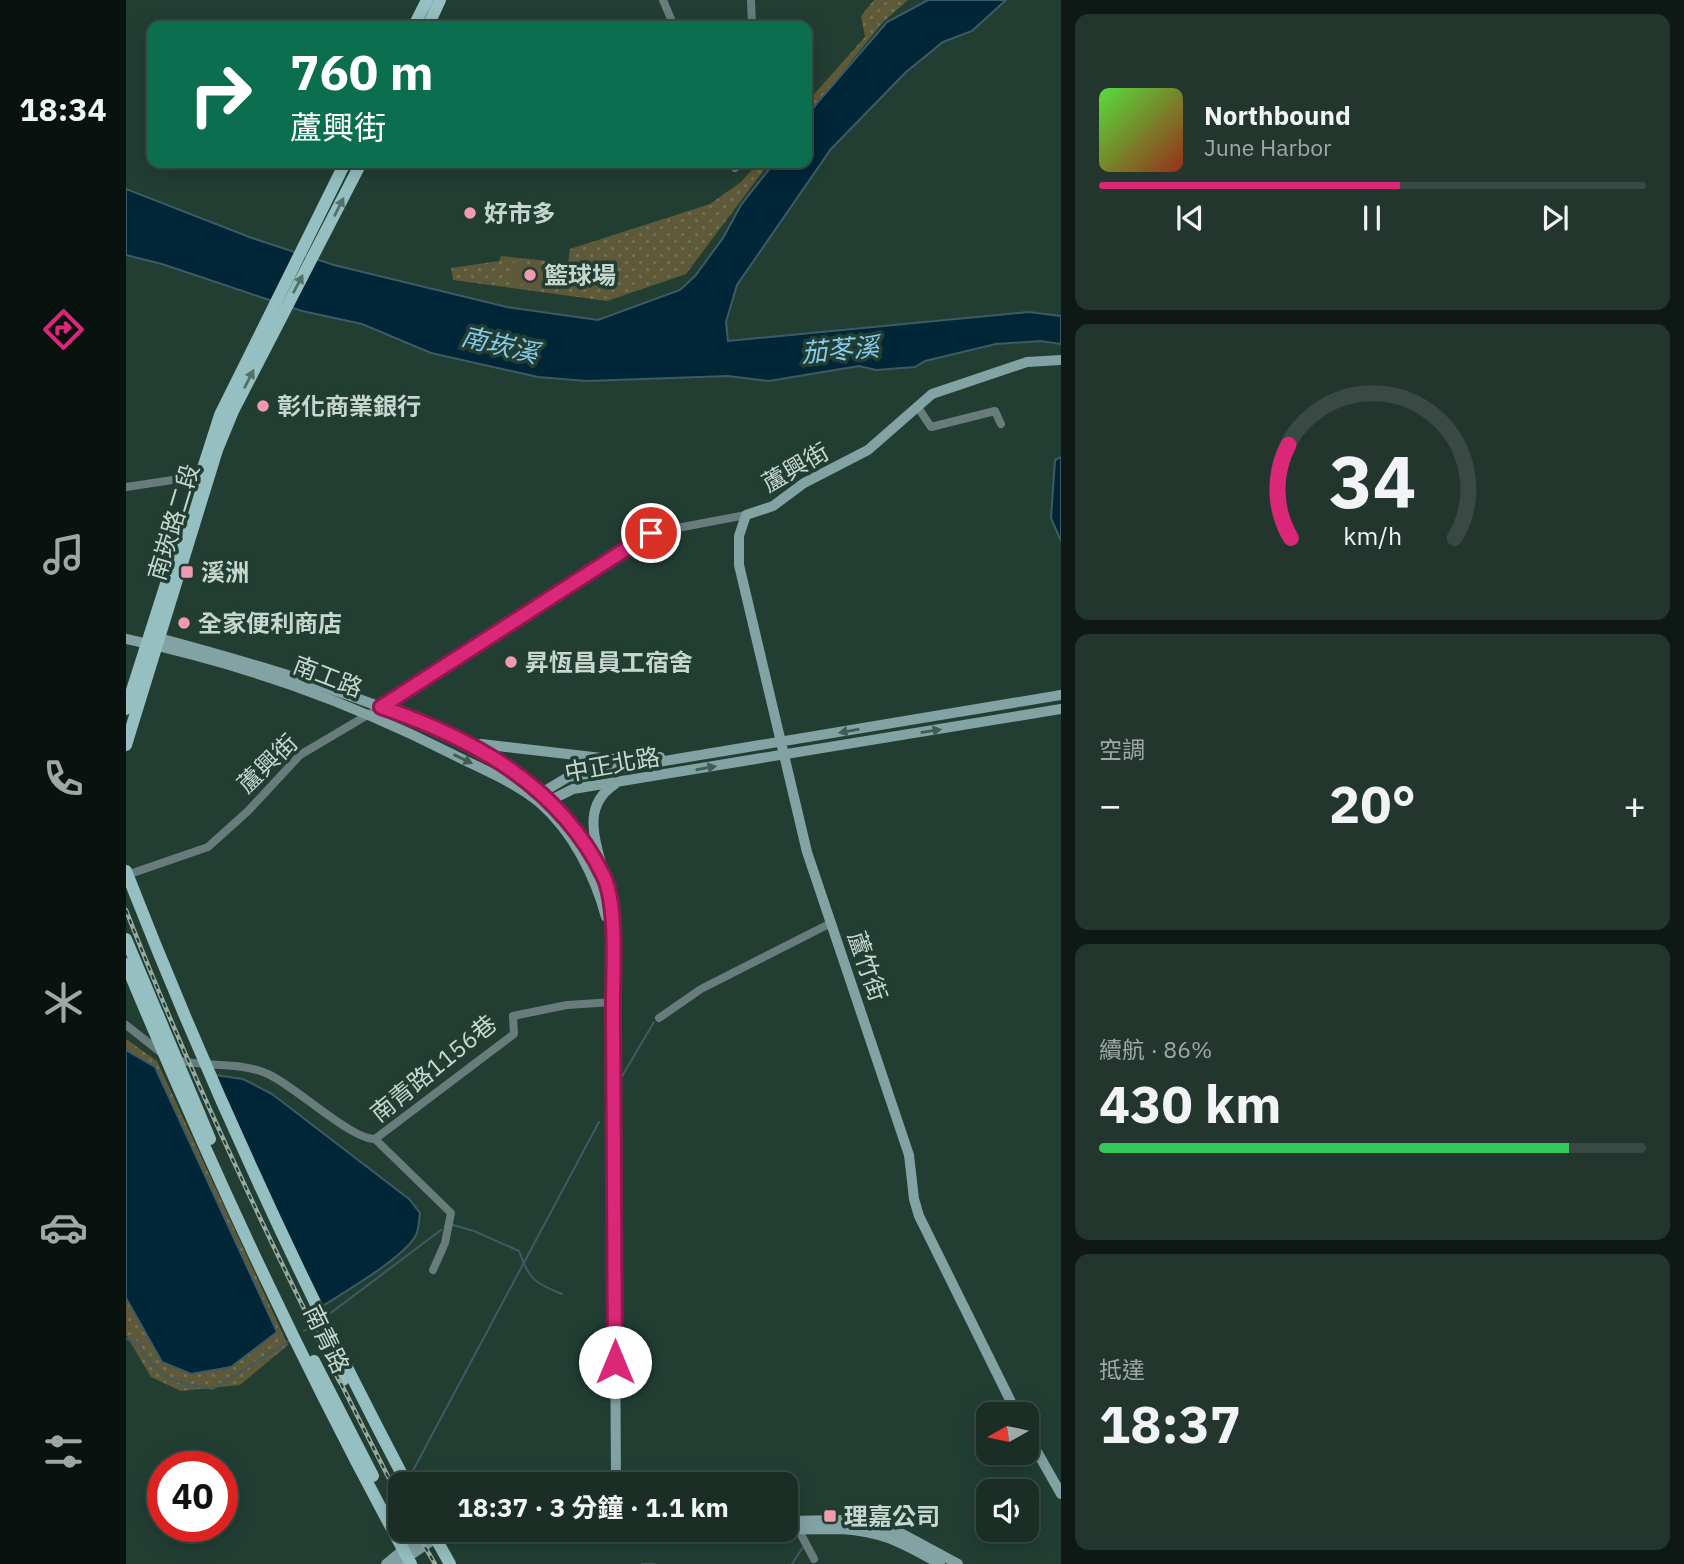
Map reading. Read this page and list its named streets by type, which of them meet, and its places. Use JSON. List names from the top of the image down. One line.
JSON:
{"streets":{"main road":["南崁路二段","南青路"],"street":["蘆興街","南工路","中正北路","蘆竹街","南青路1156巷"]},"crossings":[["蘆興街","南工路"],["蘆興街","蘆竹街"],["南崁路二段","南工路"],["南工路","中正北路"],["南工路","南青路1156巷"],["中正北路","蘆竹街"],["南青路1156巷","南青路"]],"water":["南崁溪","茄苳溪"],"places":{"other":["好市多","籃球場","彰化商業銀行","全家便利商店","昇恆昌員工宿舍"],"transit":["溪洲","理嘉公司"]},"north":"left","page":{"tabs":"18:34","turn":["760 m","蘆興街"],"song":["Northbound","June Harbor"],"tile":["空調",["續航 · 86%","430 km"],["抵達","18:37"]],"heat":["−","20°","+"],"limit":"40","trip":"18:37 · 3 分鐘 · 1.1 km","gauge":["34","km/h"]}}
